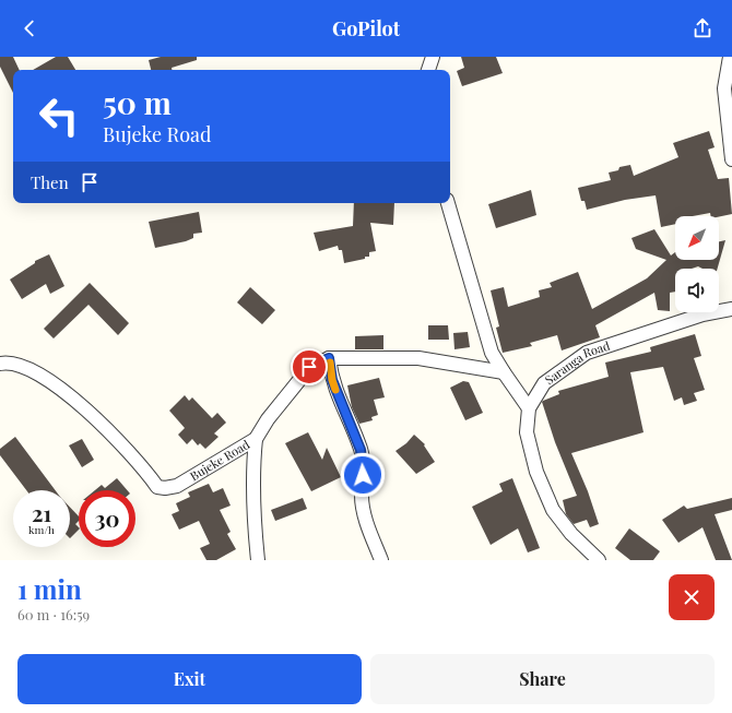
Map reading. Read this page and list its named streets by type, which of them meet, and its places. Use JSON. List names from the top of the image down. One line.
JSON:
{"streets":{"street":["Saranga Road","Bujeke Road"]},"north":"bottom left","page":{"header":"GoPilot","turn":["50 m","Bujeke Road"],"then":"Then","speed":"21 km/h","limit":"30","heading":["1 min","60 m · 16:59"],"buttons":["Exit","Share"]}}
